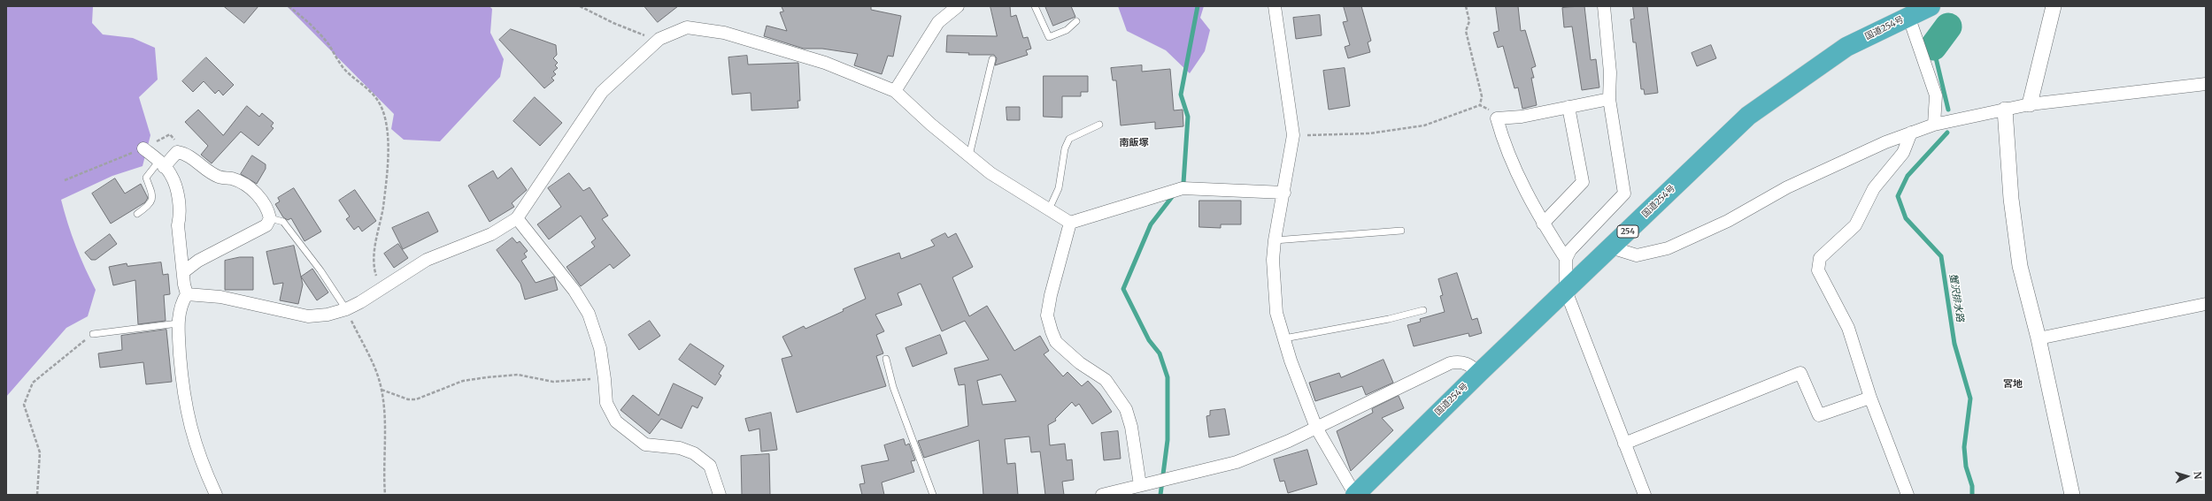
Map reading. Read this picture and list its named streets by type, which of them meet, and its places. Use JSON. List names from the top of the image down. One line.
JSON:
{"streets":{"highway":["国道254号","254"]},"districts":["南飯塚","宮地"],"water":["蟹沢排水路"],"north":"right"}
